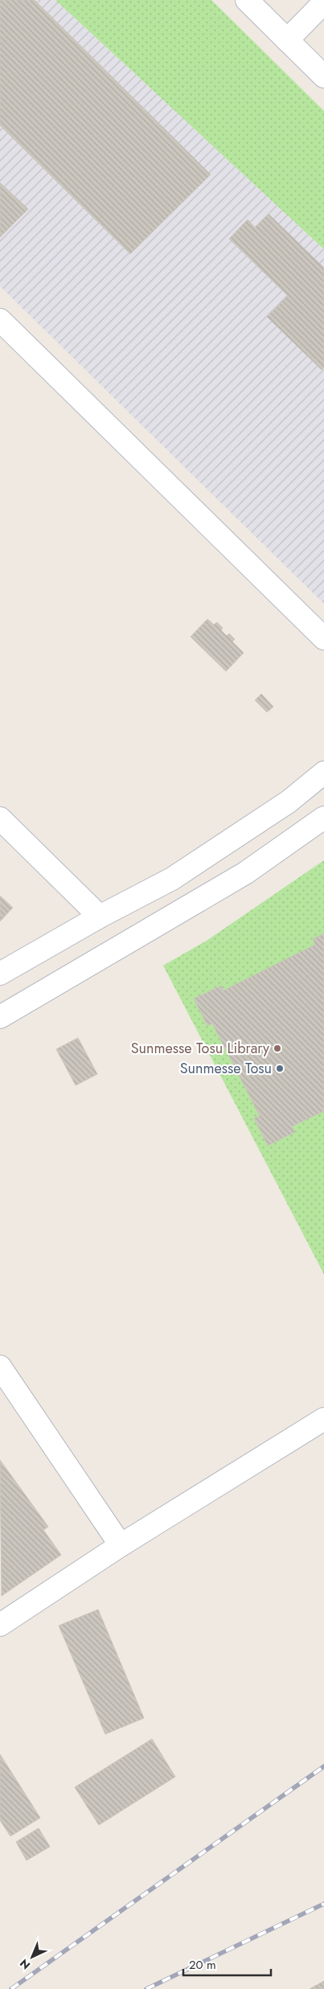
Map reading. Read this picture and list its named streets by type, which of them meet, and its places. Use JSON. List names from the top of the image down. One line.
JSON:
{"places":["Sunmesse Tosu Library","Sunmesse Tosu"],"scale_bar":"20 m","north":"bottom left"}
